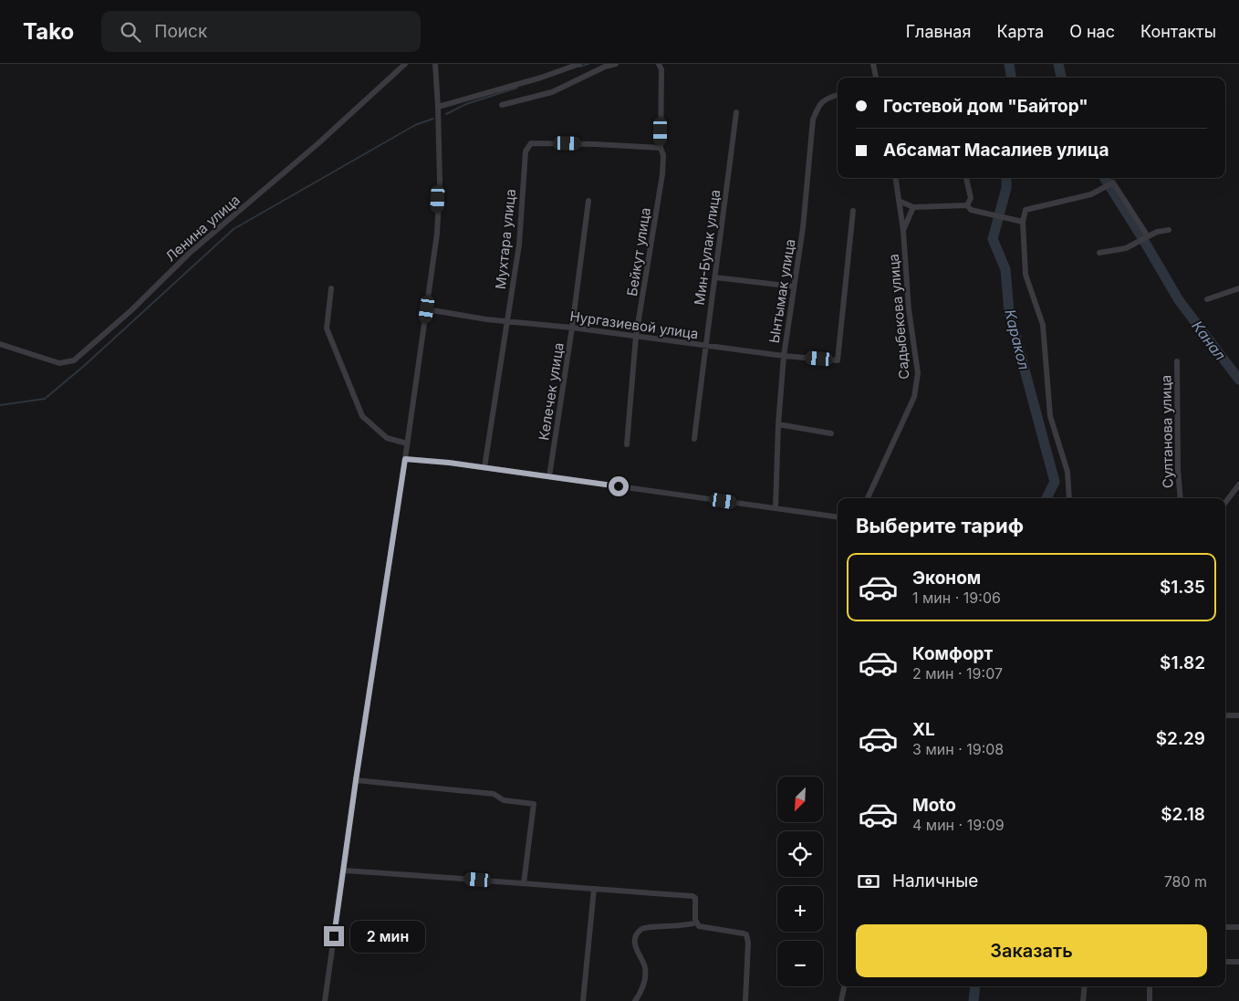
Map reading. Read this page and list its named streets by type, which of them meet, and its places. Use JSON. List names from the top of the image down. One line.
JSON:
{"streets":{"street":["Ленина улица","Мухтара улица","Мин-Булак улица","Бейкут улица","Ынтымак улица","Садыбекова улица","Нургазиевой улица","Келечек улица","Султанова улица"]},"crossings":[["Мухтара улица","Бейкут улица"],["Мухтара улица","Нургазиевой улица"],["Мин-Булак улица","Нургазиевой улица"],["Бейкут улица","Нургазиевой улица"],["Ынтымак улица","Нургазиевой улица"],["Нургазиевой улица","Келечек улица"]],"water":["Каракол","Канал"],"north":"bottom left","page":{"header":"Tako","search":"Поиск","nav":["Главная","Карта","О нас","Контакты"],"banner":["Гостевой дом \"Байтор\"","Абсамат Масалиев улица"],"heading":"Выберите тариф","list":[{"name":"Эконом","note":"1 мин · 19:06","value":"$1.35"},{"name":"Комфорт","note":"2 мин · 19:07","value":"$1.82"},{"name":"XL","note":"3 мин · 19:08","value":"$2.29"},{"name":"Moto","note":"4 мин · 19:09","value":"$2.18"}],"map_buttons":["+","−"],"pay":["Наличные","780 m"],"buttons":"Заказать","bubble":"2 мин"}}
